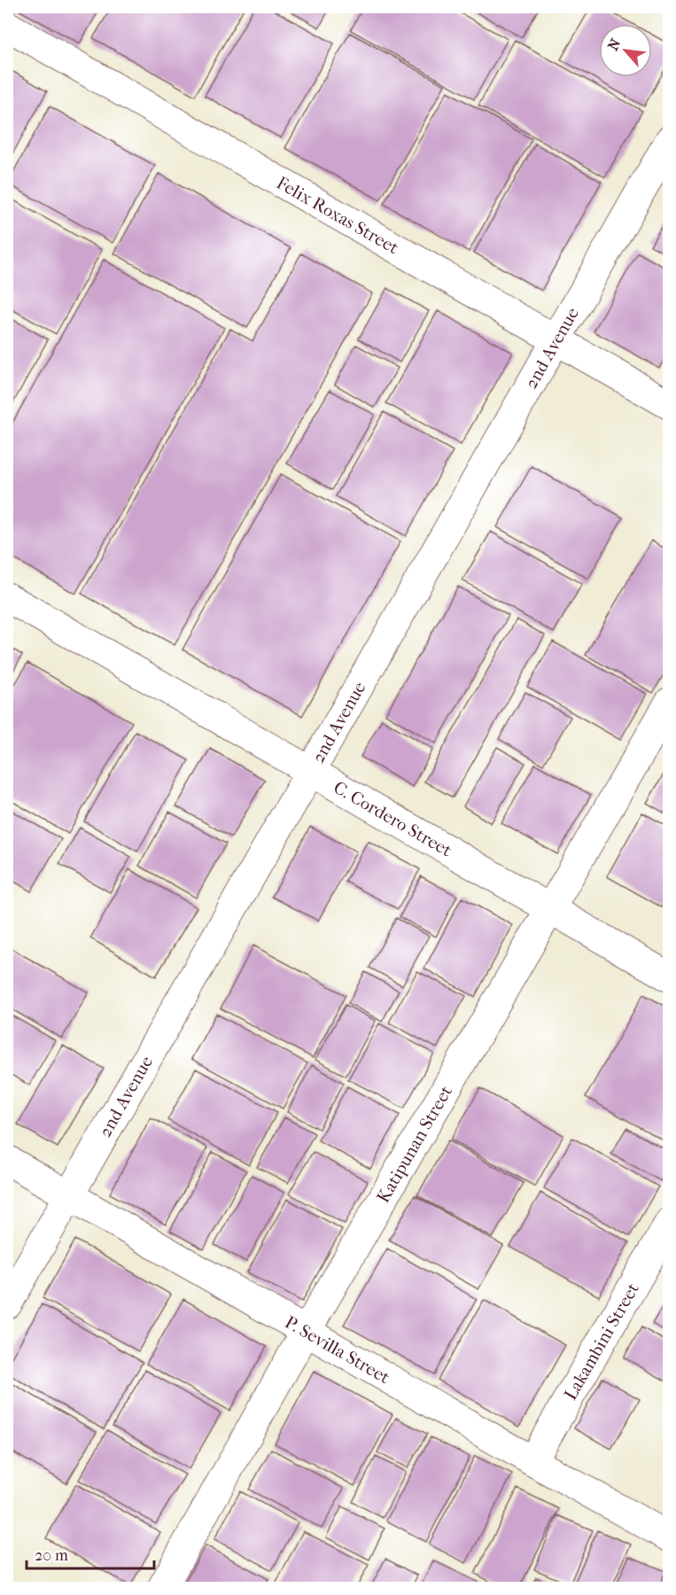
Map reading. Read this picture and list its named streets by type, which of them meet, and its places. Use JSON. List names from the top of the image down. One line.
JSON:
{"streets":{"street":["Felix Roxas Street","2nd Avenue","C. Cordero Street","Katipunan Street","Lakambini Street","P. Sevilla Street"]},"crossings":[["Felix Roxas Street","2nd Avenue"],["2nd Avenue","C. Cordero Street"],["2nd Avenue","P. Sevilla Street"],["C. Cordero Street","Katipunan Street"],["Katipunan Street","P. Sevilla Street"],["Lakambini Street","P. Sevilla Street"]],"scale_bar":"20 m","north":"top left"}
